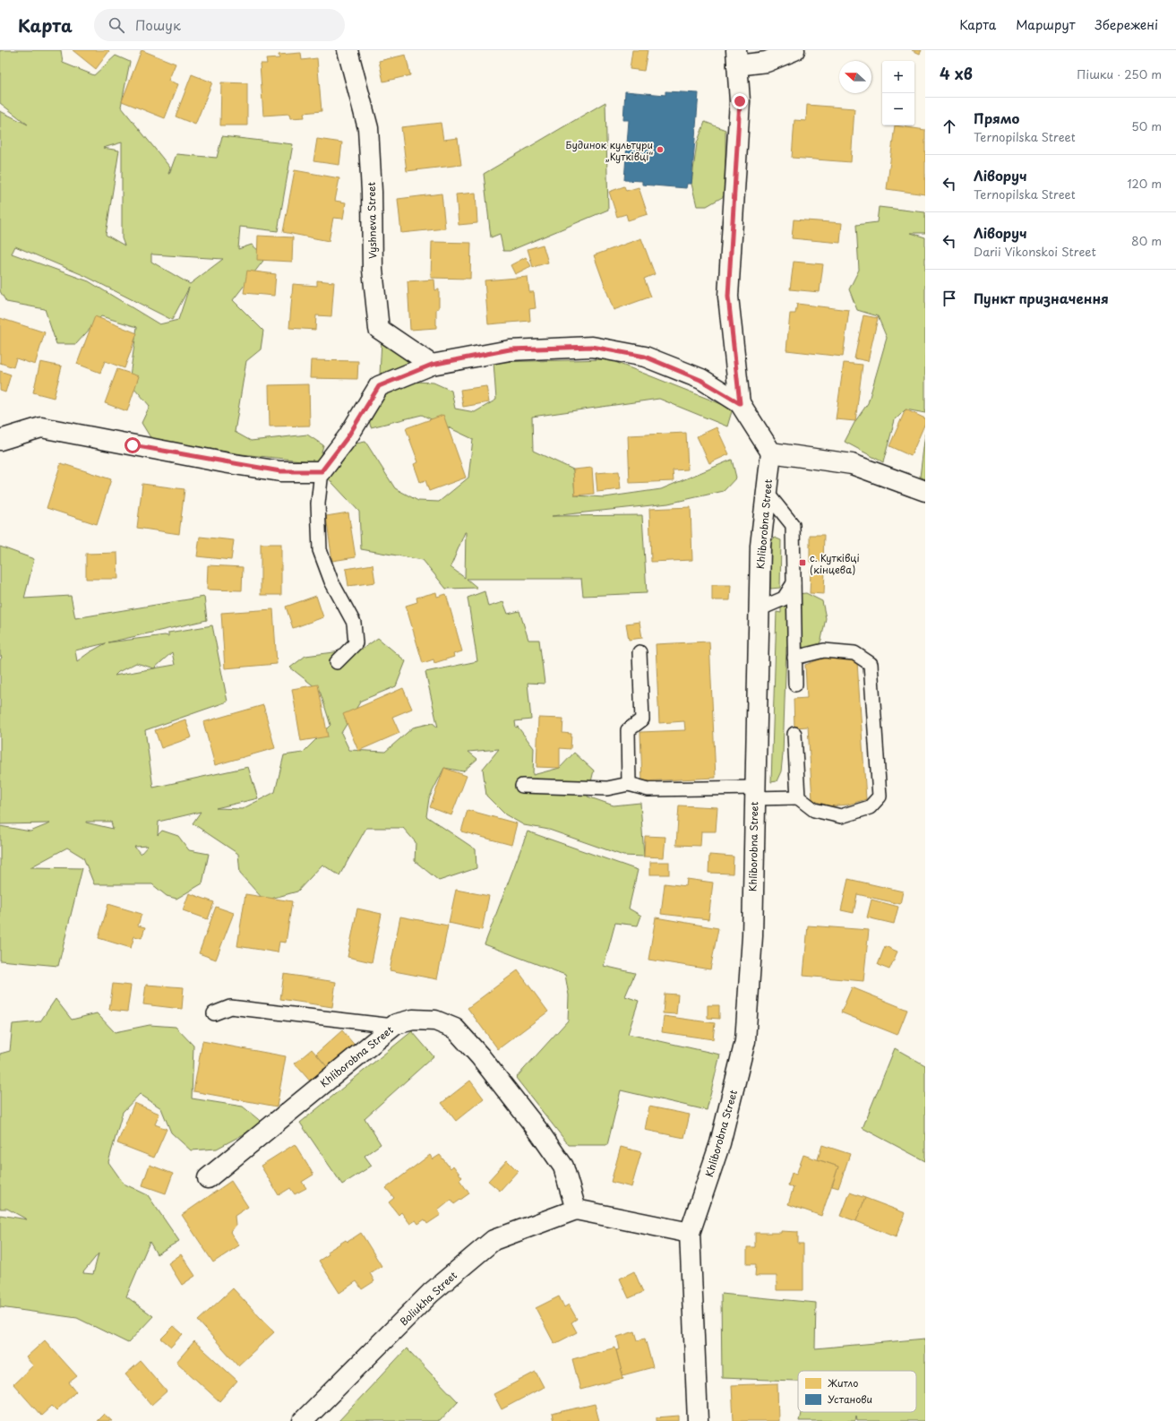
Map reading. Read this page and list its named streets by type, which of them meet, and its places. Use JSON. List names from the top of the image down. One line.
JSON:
{"streets":{"street":["Vyshneva Street","Khliborobna Street","Boliukha Street"]},"crossings":[["Khliborobna Street","Boliukha Street"]],"places":{"other":["Будинок культури „Кутківці“"],"transit":["с. Кутківці (кінцева)"]},"legend":["Житло","Установи"],"north":"left","page":{"header":"Карта","search":"Пошук","nav":["Карта","Маршрут","Збережені"],"heading":["4 хв","Пішки · 250 m"],"map_buttons":["+","−"],"list":[["Прямо","Ternopilska Street","50 m"],["Ліворуч","Ternopilska Street","120 m"],["Ліворуч","Darii Vikonskoi Street","80 m"],"Пункт призначення"]}}
